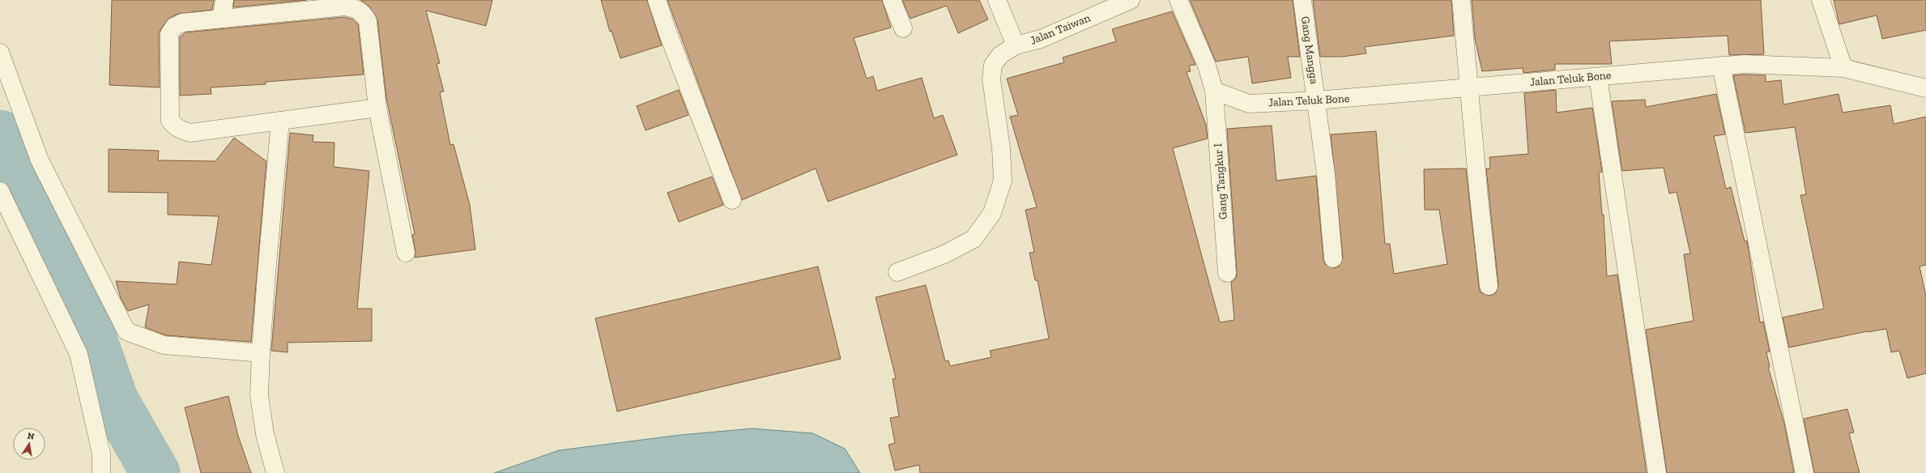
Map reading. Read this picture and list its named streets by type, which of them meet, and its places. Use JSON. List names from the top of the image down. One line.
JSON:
{"streets":{"street":["Jalan Taiwan","Gang Mangga","Jalan Teluk Bone","Gang Tangkur I"]},"crossings":[["Gang Mangga","Jalan Teluk Bone"],["Jalan Teluk Bone","Gang Tangkur I"]],"north":"top"}
